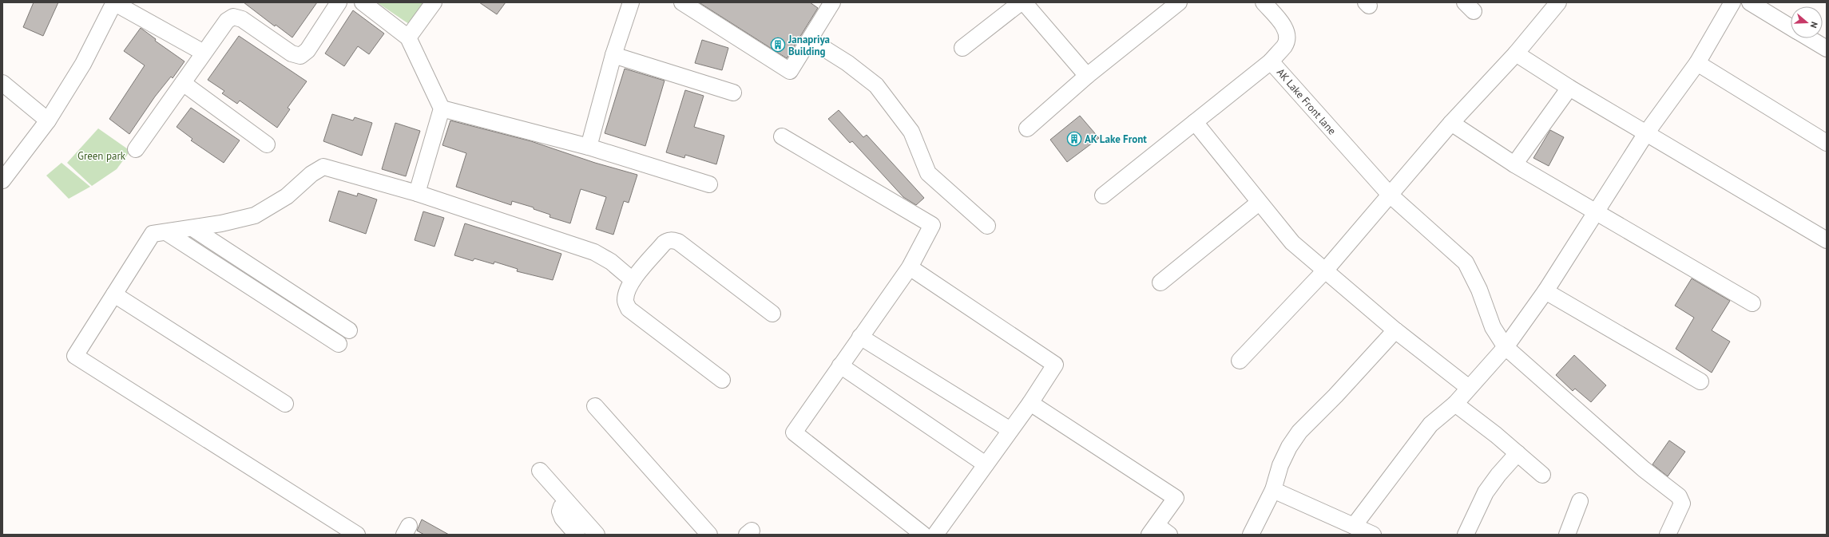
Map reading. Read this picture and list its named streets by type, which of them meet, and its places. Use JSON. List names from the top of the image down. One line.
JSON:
{"streets":{"street":["AK Lake Front lane"]},"parks":["Green park"],"places":{"building":["Janapriya Building","AK Lake Front"]},"north":"right"}
